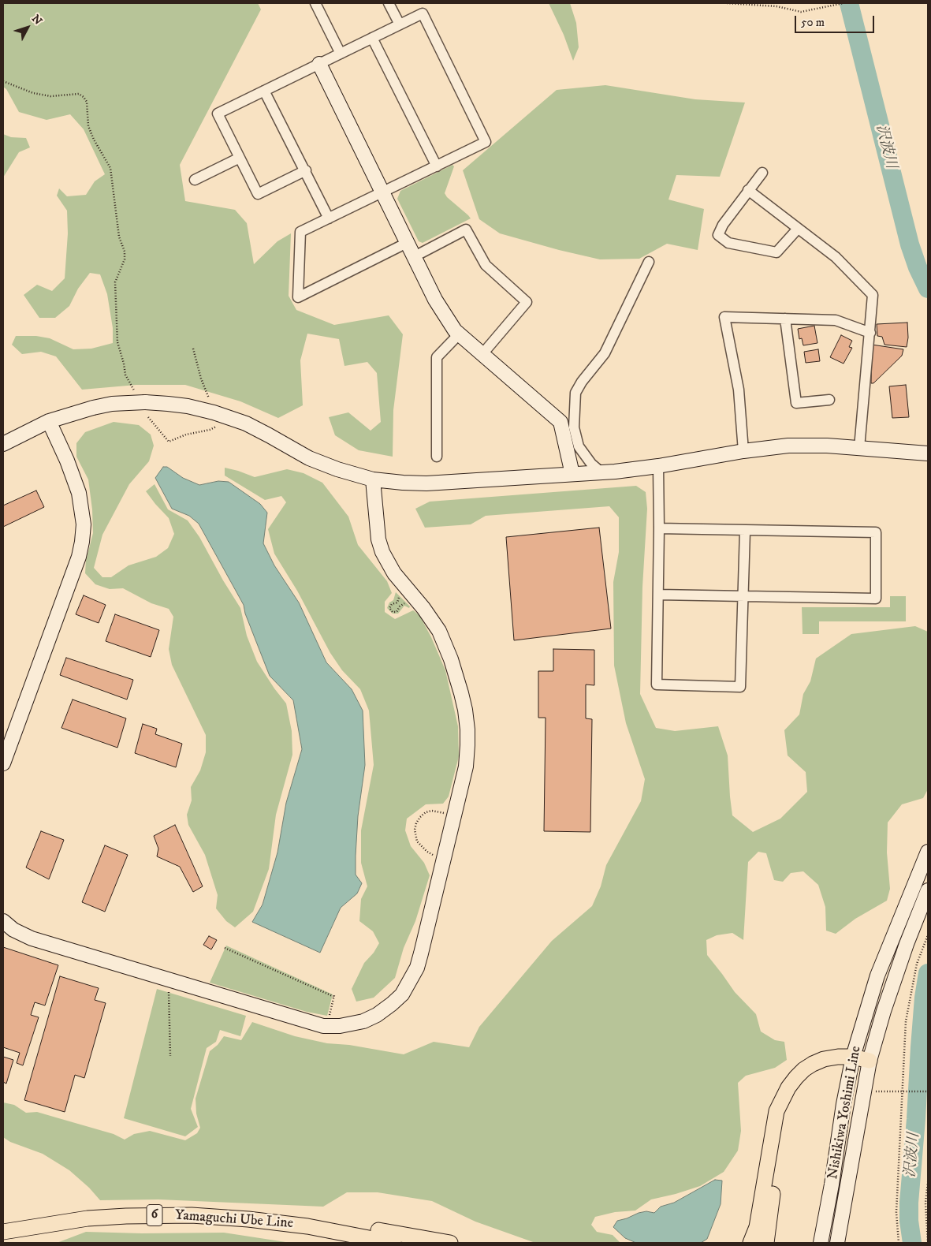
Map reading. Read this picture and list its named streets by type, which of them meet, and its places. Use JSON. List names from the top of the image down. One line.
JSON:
{"streets":{"main road":["6","Yamaguchi Ube Line"],"street":["Nishikiwa Yoshimi Line"]},"water":["沢波川"],"scale_bar":"50 m","north":"top right"}
